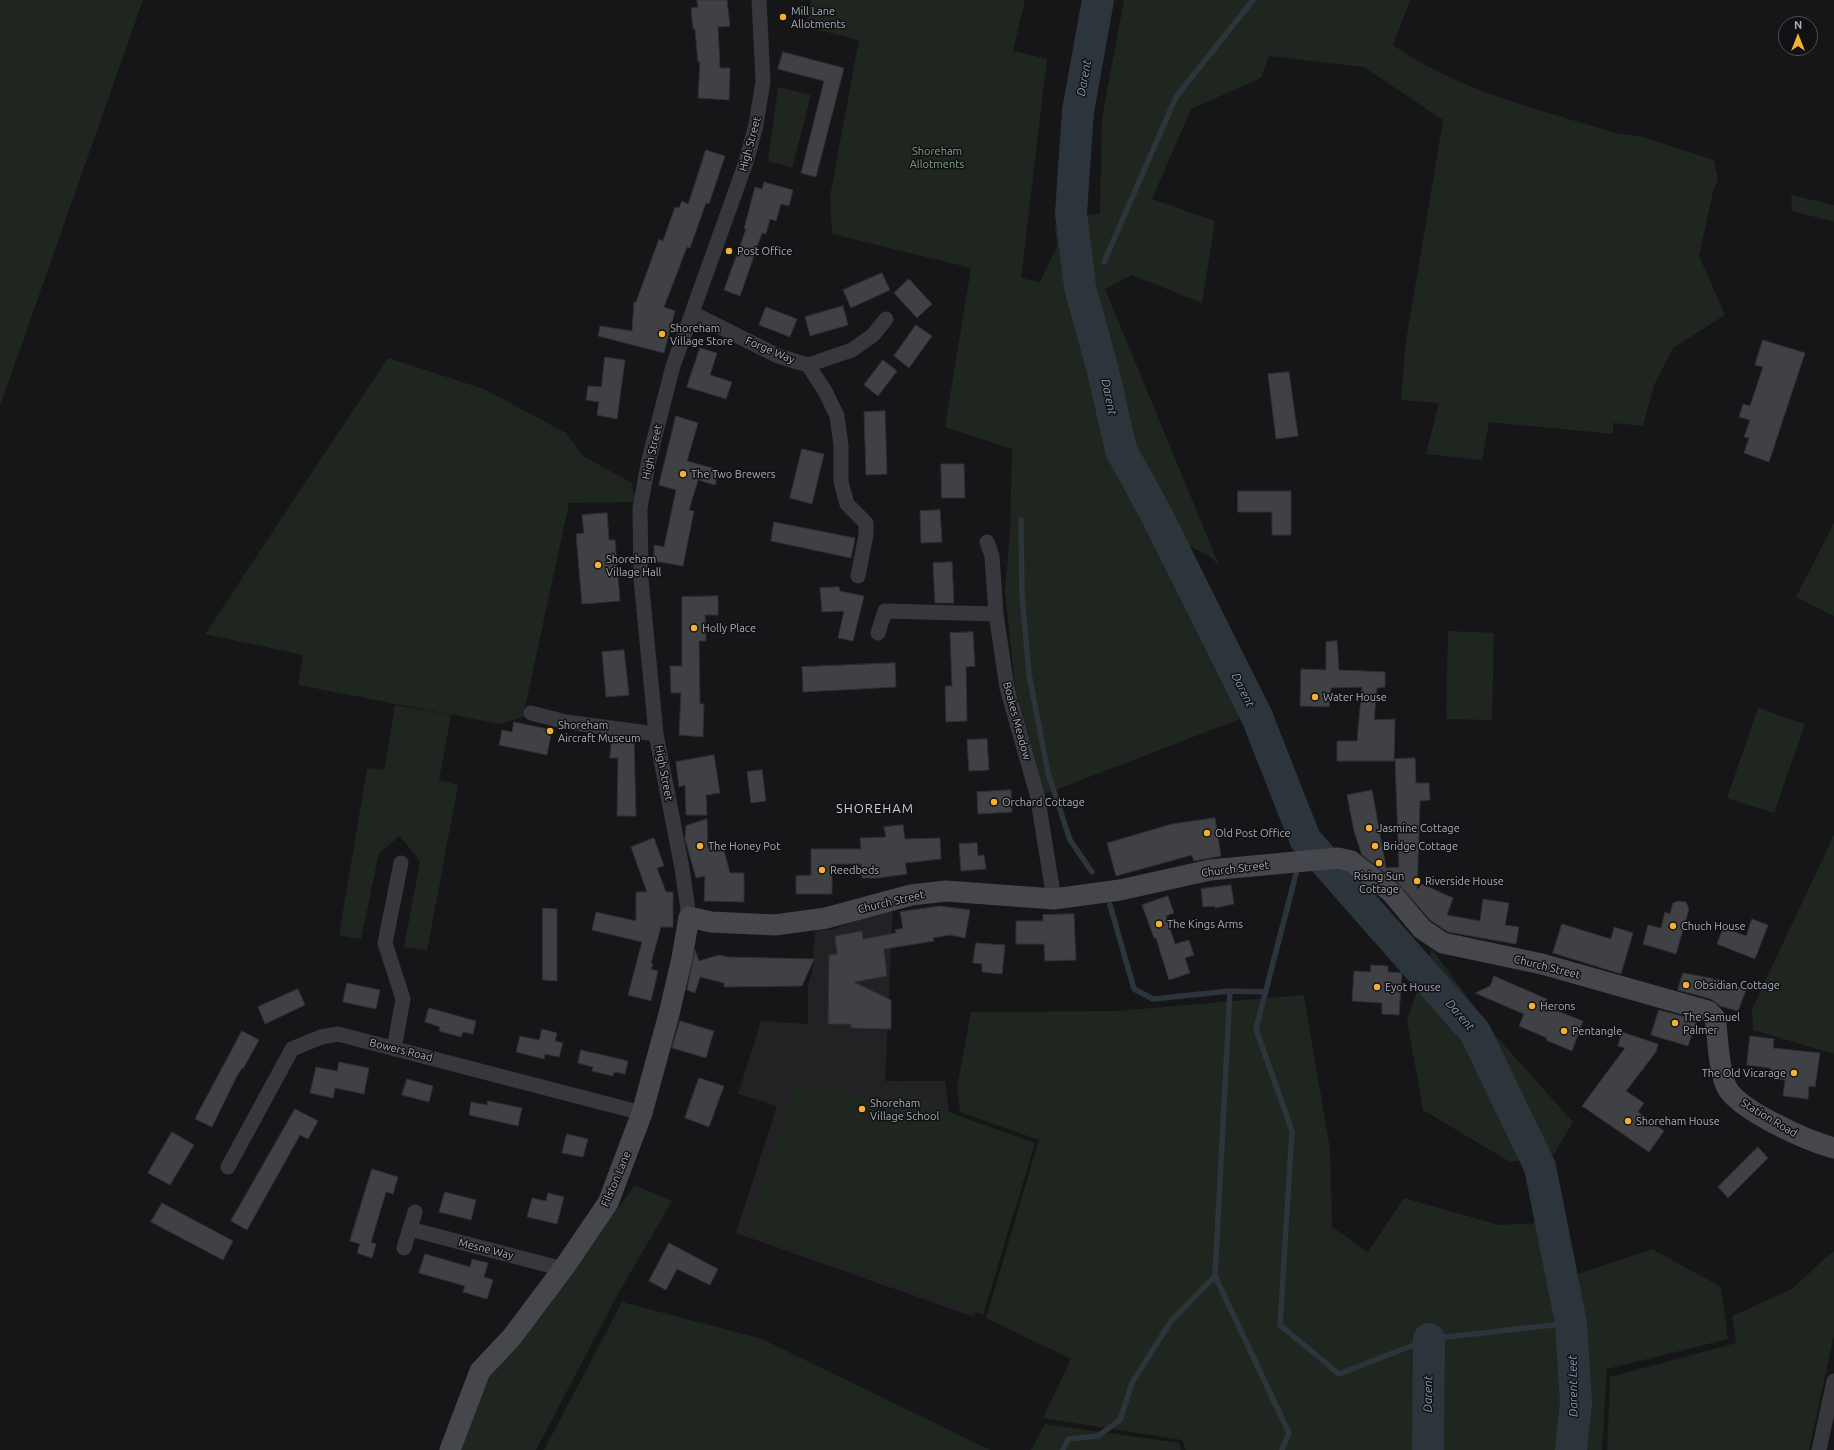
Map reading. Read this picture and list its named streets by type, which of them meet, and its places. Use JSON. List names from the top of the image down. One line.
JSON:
{"streets":{"street":["High Street","Forge Way","Boakes Meadow","Church Street","Bowers Road","Station Road","Filston Lane","Mesne Way"]},"crossings":[["High Street","Forge Way"],["High Street","Church Street"],["High Street","Filston Lane"],["Boakes Meadow","Church Street"],["Church Street","Station Road"],["Church Street","Filston Lane"],["Bowers Road","Filston Lane"],["Filston Lane","Mesne Way"]],"districts":["SHOREHAM"],"water":["Darent","Darent Leet"],"parks":["Shoreham Allotments"],"places":["Mill Lane Allotments","Post Office","Shoreham Village Store","The Two Brewers","Shoreham Village Hall","Holly Place","Water House","Shoreham Aircraft Museum","Orchard Cottage","Jasmine Cottage","Old Post Office","The Honey Pot","Bridge Cottage","Rising Sun Cottage","Reedbeds","Riverside House","The Kings Arms","Chuch House","Obsidian Cottage","Eyot House","Herons","The Samuel Palmer","Pentangle","The Old Vicarage","Shoreham Village School","Shoreham House"],"north":"top"}
